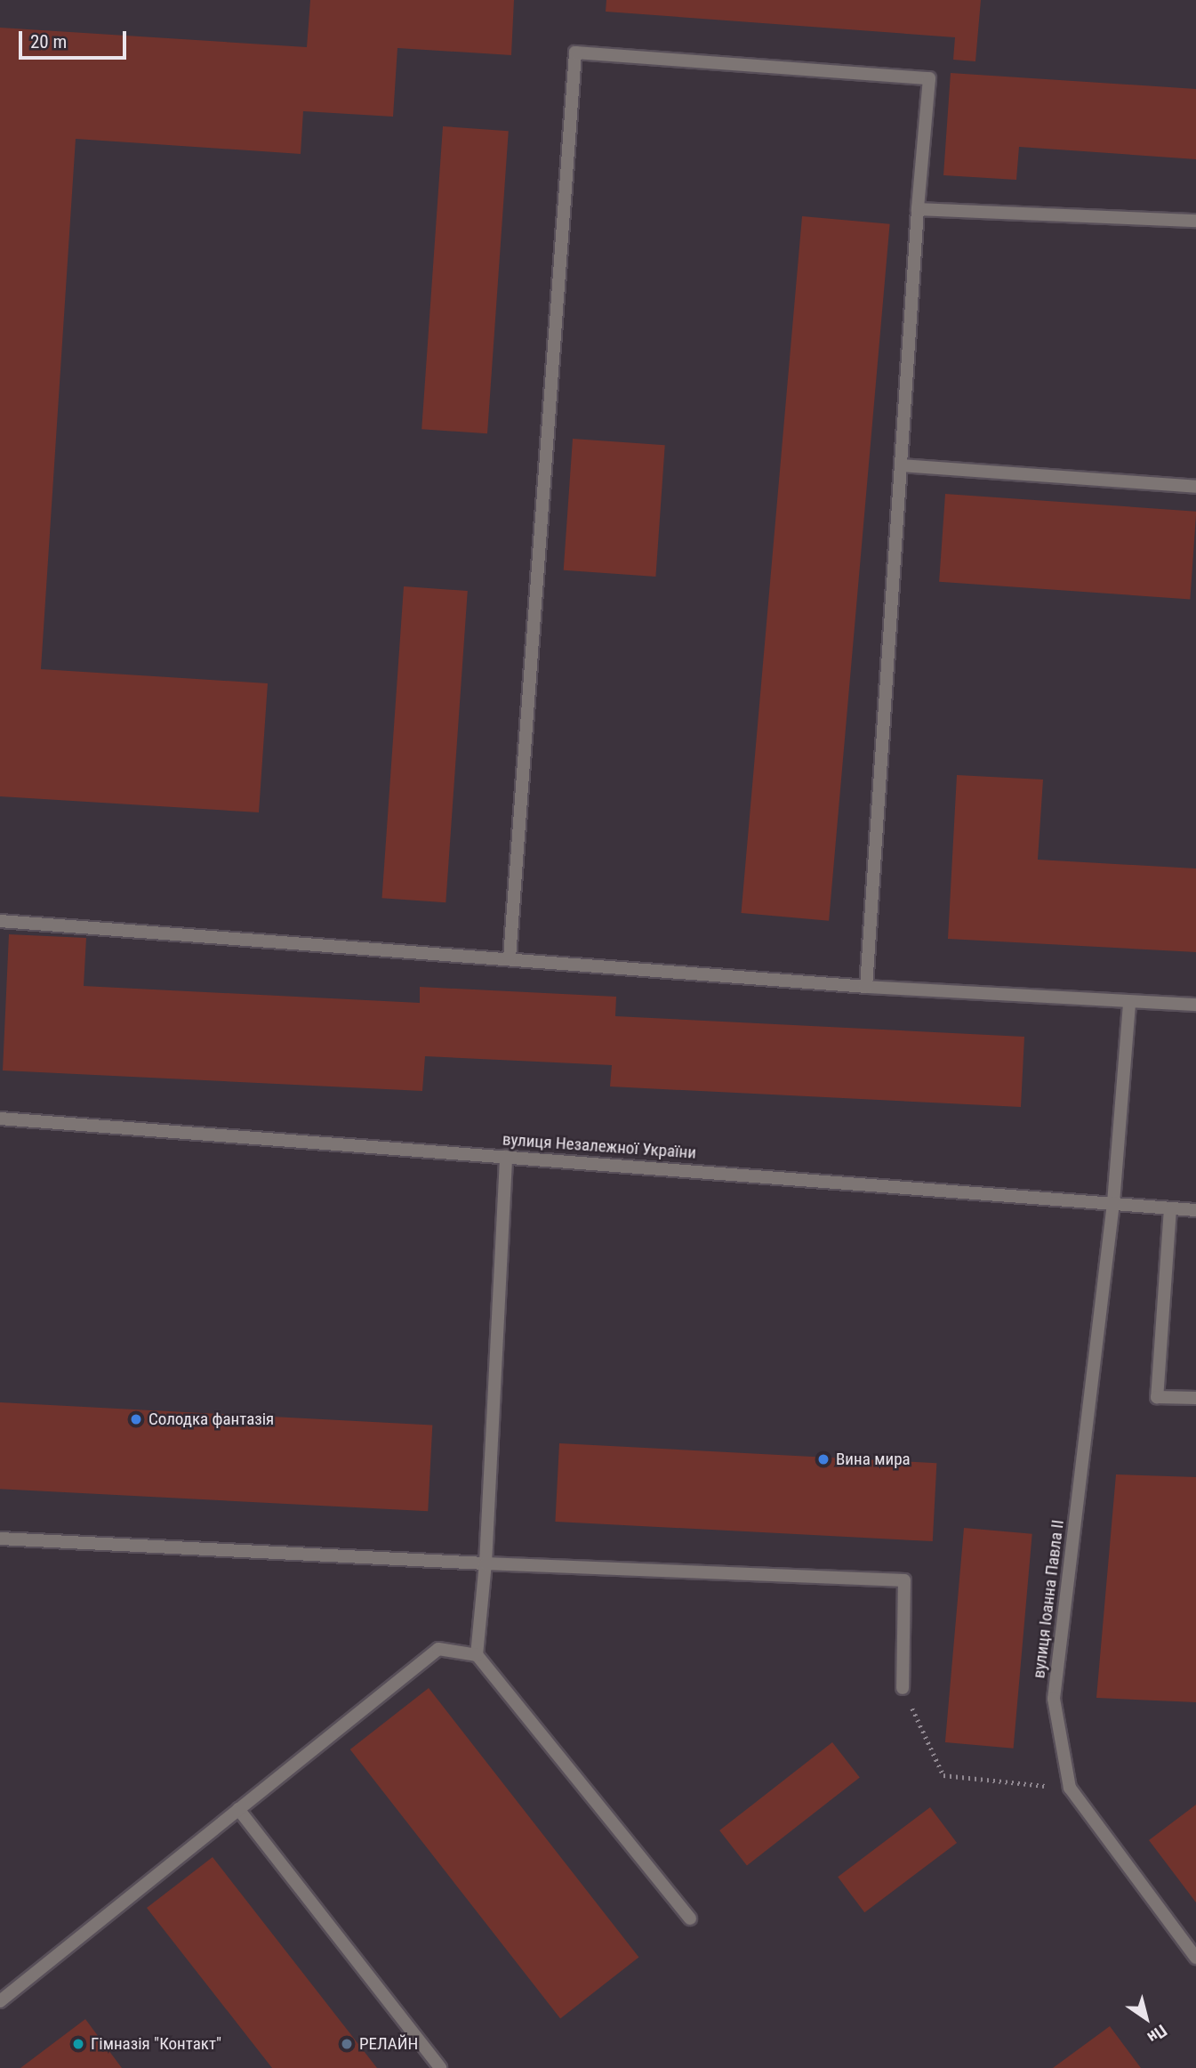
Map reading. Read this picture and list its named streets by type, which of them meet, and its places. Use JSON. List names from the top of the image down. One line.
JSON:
{"streets":{"street":["вулиця Незалежної України","вулиця Іоанна Павла ІІ"]},"crossings":[["вулиця Незалежної України","вулиця Іоанна Павла ІІ"]],"places":["Солодка фантазія","Вина мира","Гімназія \"Контакт\"","РЕЛАЙН"],"scale_bar":"20 m","north":"bottom right"}
